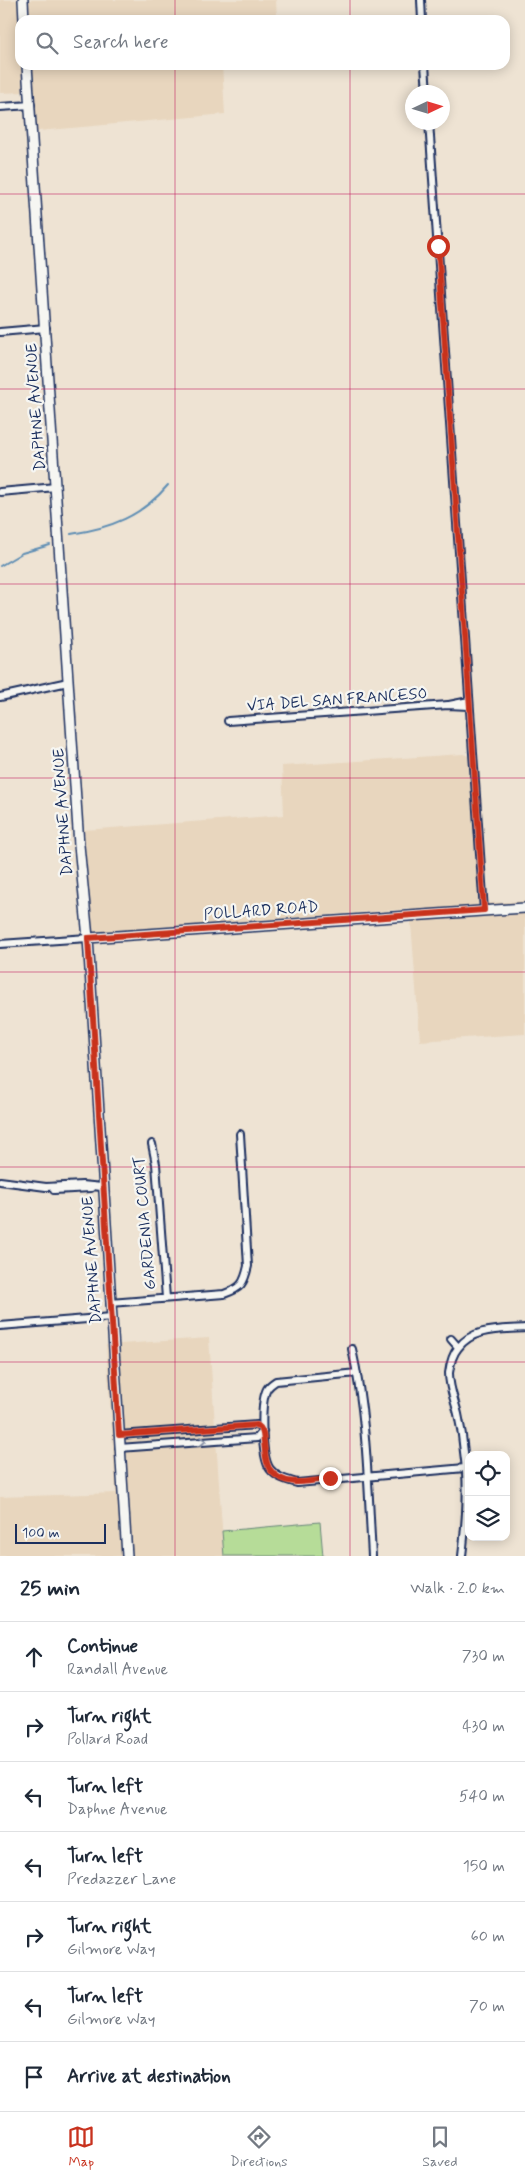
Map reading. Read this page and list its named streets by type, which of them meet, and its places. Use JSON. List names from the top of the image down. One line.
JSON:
{"streets":{"street":["DAPHNE AVENUE","VIA DEL SAN FRANCESO","POLLARD ROAD","GARDENIA COURT"]},"crossings":[["DAPHNE AVENUE","POLLARD ROAD"]],"scale_bar":"100 m","north":"right","page":{"search":"Search here","scale":"100 m","heading":["25 min","Walk · 2.0 km"],"list":[["Continue","Randall Avenue","730 m"],["Turn right","Pollard Road","430 m"],["Turn left","Daphne Avenue","540 m"],["Turn left","Predazzer Lane","150 m"],["Turn right","Gilmore Way","60 m"],["Turn left","Gilmore Way","70 m"],"Arrive at destination"],"nav":["Map","Directions","Saved"]}}
